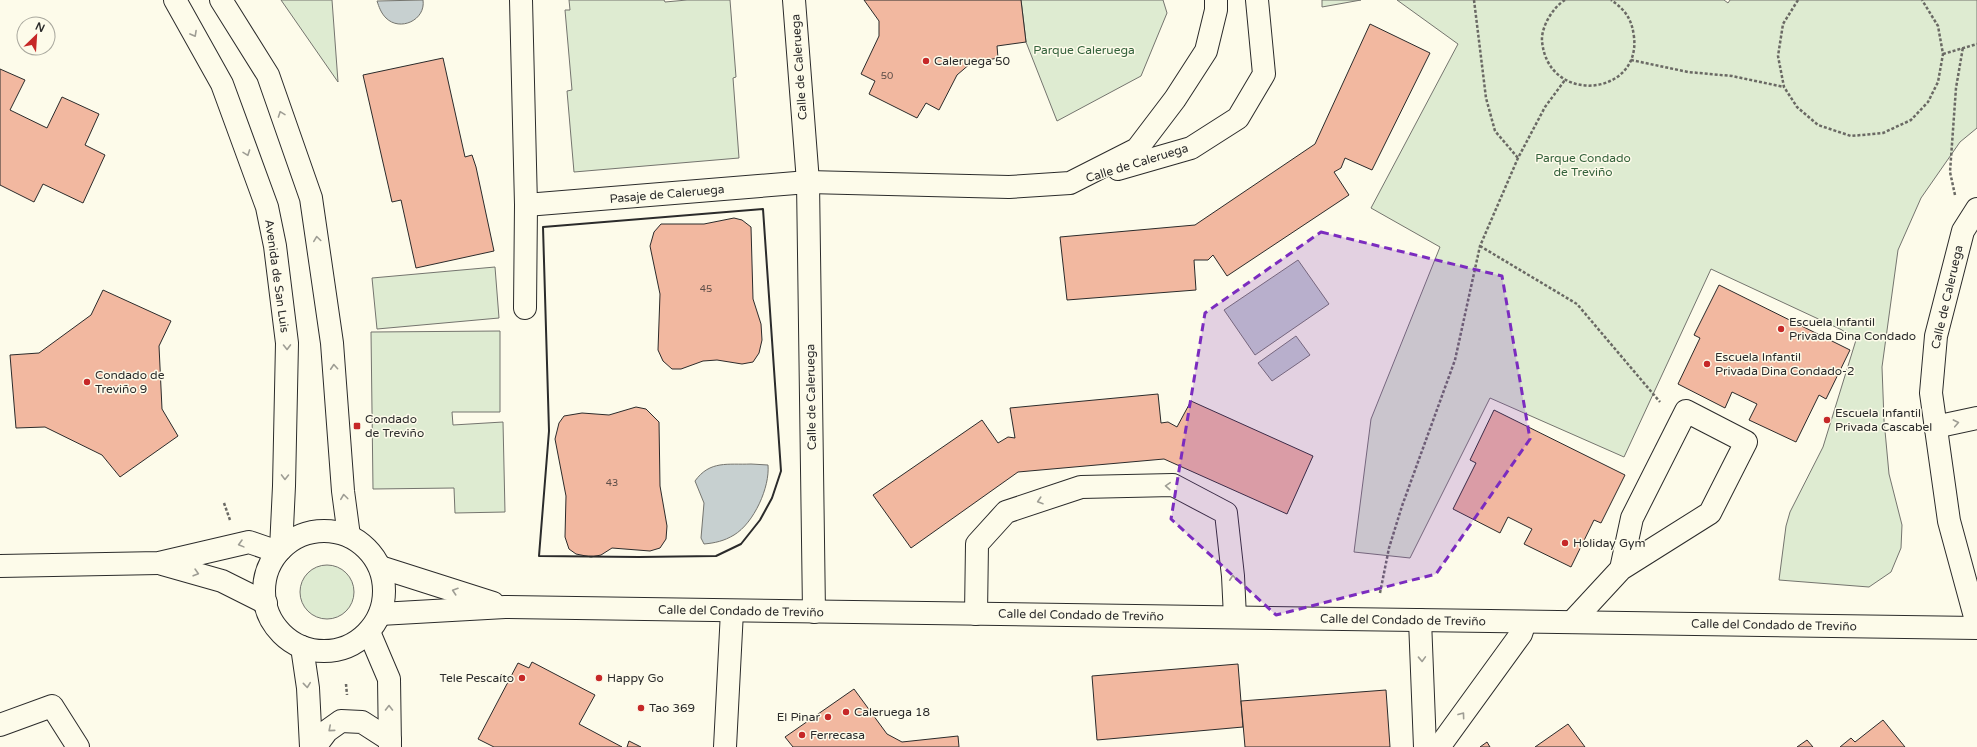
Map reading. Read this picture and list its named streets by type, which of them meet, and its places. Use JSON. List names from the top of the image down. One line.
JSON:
{"streets":{"street":["Calle de Caleruega","Pasaje de Caleruega","Avenida de San Luis","Calle del Condado de Treviño"]},"crossings":[["Calle de Caleruega","Pasaje de Caleruega"],["Calle de Caleruega","Calle del Condado de Treviño"],["Avenida de San Luis","Calle del Condado de Treviño"]],"parks":["Parque Caleruega","Parque Condado de Treviño"],"places":{"other":["Caleruega 50","Escuela Infantil Privada Dina Condado","Escuela Infantil Privada Dina Condado-2","Condado de Treviño 9","Escuela Infantil Privada Cascabel","Holiday Gym","Tele Pescaíto","Happy Go","Tao 369","Caleruega 18","El Pinar","Ferrecasa"],"transit":["Condado de Treviño"]},"house_numbers":["50","45","43"],"north":"top right"}
